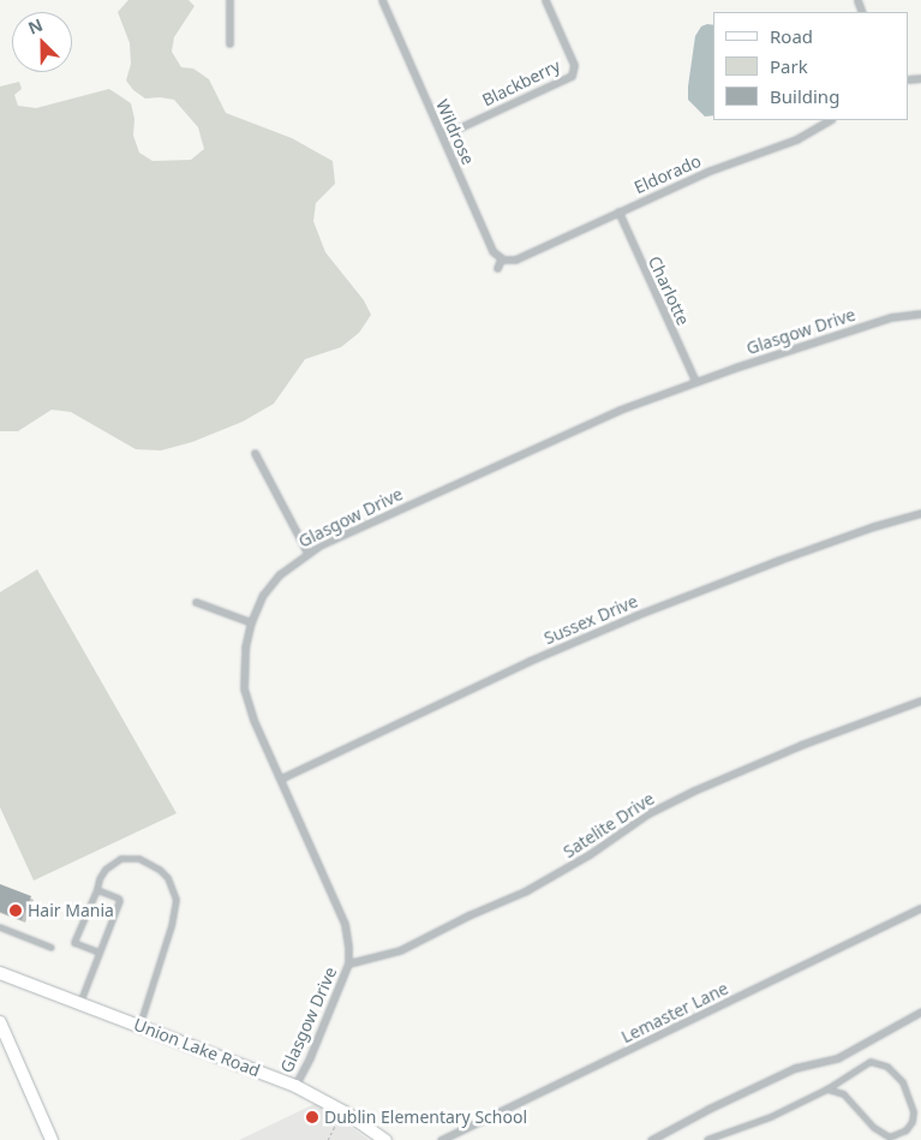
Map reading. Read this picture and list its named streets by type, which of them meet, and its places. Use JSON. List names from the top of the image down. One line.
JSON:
{"streets":{"street":["Blackberry","Wildrose","Eldorado","Charlotte","Glasgow Drive","Sussex Drive","Satelite Drive","Lemaster Lane","Union Lake Road"]},"crossings":[["Blackberry","Wildrose"],["Wildrose","Eldorado"],["Eldorado","Charlotte"],["Charlotte","Glasgow Drive"],["Glasgow Drive","Sussex Drive"],["Glasgow Drive","Satelite Drive"],["Glasgow Drive","Union Lake Road"]],"places":["Hair Mania","Dublin Elementary School"],"legend":["Road","Park","Building"],"north":"top left"}
